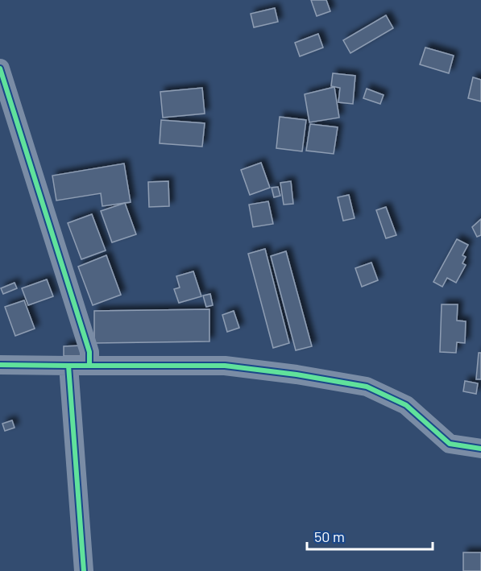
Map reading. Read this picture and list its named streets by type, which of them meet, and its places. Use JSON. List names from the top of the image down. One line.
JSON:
{"scale_bar":"50 m"}
